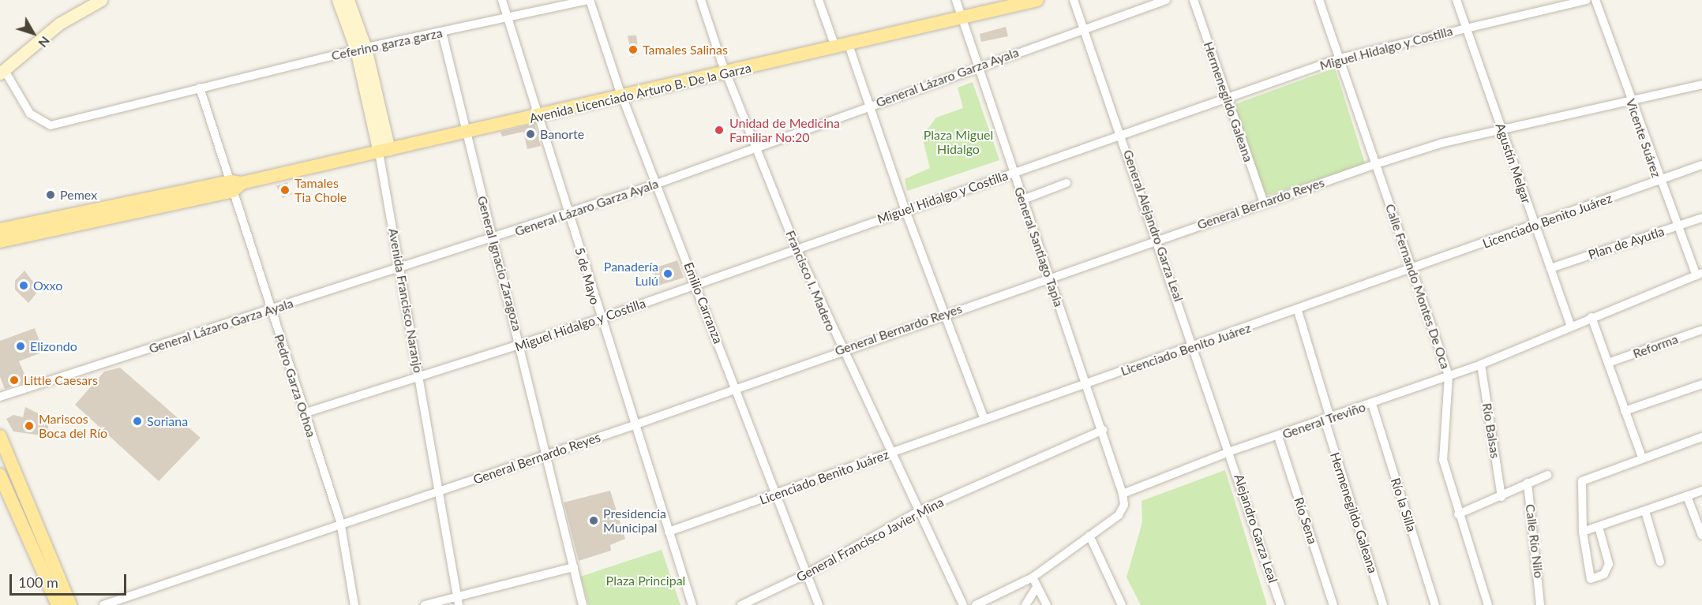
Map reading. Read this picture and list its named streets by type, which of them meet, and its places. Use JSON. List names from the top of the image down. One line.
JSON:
{"streets":{"main road":["Avenida Licenciado Arturo B. De la Garza","Avenida Francisco Naranjo"],"street":["Ceferino garza garza","Miguel Hidalgo y Costilla","General Lázaro Garza Ayala","Hermenegildo Galeana","Vicente Suárez","Agustín Melgar","General Bernardo Reyes","Licenciado Benito Juárez","General Alejandro Garza Leal","Plan de Ayutla","General Santiago Tapia","General Ignacio Zaragoza","5 de Mayo","Francisco I. Madero","Calle Fernando Montes De Oca","Emilio Carranza","Reforma","Pedro Garza Ochoa","General Treviño","Río Balsas","Río la Silla","Río Sena","Alejandro Garza Leal","General Francisco Javier Mina","Calle Río Nilo"]},"crossings":[["Ceferino garza garza","General Ignacio Zaragoza"],["Ceferino garza garza","5 de Mayo"],["Ceferino garza garza","Avenida Francisco Naranjo"],["Ceferino garza garza","Emilio Carranza"],["Ceferino garza garza","Pedro Garza Ochoa"],["Miguel Hidalgo y Costilla","Hermenegildo Galeana"],["Miguel Hidalgo y Costilla","Agustín Melgar"],["Miguel Hidalgo y Costilla","General Alejandro Garza Leal"],["Miguel Hidalgo y Costilla","General Santiago Tapia"],["Miguel Hidalgo y Costilla","General Ignacio Zaragoza"],["Miguel Hidalgo y Costilla","5 de Mayo"],["Miguel Hidalgo y Costilla","Francisco I. Madero"],["Miguel Hidalgo y Costilla","Calle Fernando Montes De Oca"],["Miguel Hidalgo y Costilla","Avenida Francisco Naranjo"],["Miguel Hidalgo y Costilla","Emilio Carranza"],["Miguel Hidalgo y Costilla","Pedro Garza Ochoa"],["General Lázaro Garza Ayala","General Alejandro Garza Leal"],["General Lázaro Garza Ayala","General Santiago Tapia"],["General Lázaro Garza Ayala","General Ignacio Zaragoza"],["General Lázaro Garza Ayala","5 de Mayo"],["General Lázaro Garza Ayala","Francisco I. Madero"],["General Lázaro Garza Ayala","Avenida Francisco Naranjo"],["General Lázaro Garza Ayala","Emilio Carranza"],["General Lázaro Garza Ayala","Pedro Garza Ochoa"],["Avenida Licenciado Arturo B. De la Garza","General Santiago Tapia"],["Avenida Licenciado Arturo B. De la Garza","General Ignacio Zaragoza"],["Avenida Licenciado Arturo B. De la Garza","5 de Mayo"],["Avenida Licenciado Arturo B. De la Garza","Francisco I. Madero"],["Avenida Licenciado Arturo B. De la Garza","Avenida Francisco Naranjo"],["Avenida Licenciado Arturo B. De la Garza","Emilio Carranza"],["Avenida Licenciado Arturo B. De la Garza","Pedro Garza Ochoa"],["Hermenegildo Galeana","General Bernardo Reyes"],["Hermenegildo Galeana","Licenciado Benito Juárez"],["Hermenegildo Galeana","General Treviño"],["Vicente Suárez","General Bernardo Reyes"],["Vicente Suárez","Licenciado Benito Juárez"],["Vicente Suárez","Plan de Ayutla"],["Vicente Suárez","General Treviño"],["Agustín Melgar","General Bernardo Reyes"],["Agustín Melgar","Licenciado Benito Juárez"],["Agustín Melgar","Plan de Ayutla"],["Agustín Melgar","General Treviño"],["General Bernardo Reyes","General Alejandro Garza Leal"],["General Bernardo Reyes","General Santiago Tapia"],["General Bernardo Reyes","General Ignacio Zaragoza"],["General Bernardo Reyes","5 de Mayo"],["General Bernardo Reyes","Francisco I. Madero"],["General Bernardo Reyes","Calle Fernando Montes De Oca"],["General Bernardo Reyes","Avenida Francisco Naranjo"],["General Bernardo Reyes","Emilio Carranza"],["General Bernardo Reyes","Pedro Garza Ochoa"],["Licenciado Benito Juárez","General Alejandro Garza Leal"],["Licenciado Benito Juárez","General Santiago Tapia"],["Licenciado Benito Juárez","5 de Mayo"],["Licenciado Benito Juárez","Francisco I. Madero"],["Licenciado Benito Juárez","Calle Fernando Montes De Oca"],["Licenciado Benito Juárez","Emilio Carranza"],["General Alejandro Garza Leal","General Treviño"],["General Alejandro Garza Leal","Alejandro Garza Leal"],["General Santiago Tapia","General Treviño"],["General Santiago Tapia","General Francisco Javier Mina"],["Francisco I. Madero","General Francisco Javier Mina"],["Calle Fernando Montes De Oca","General Treviño"],["Emilio Carranza","General Francisco Javier Mina"],["General Treviño","Río Balsas"],["General Treviño","Río la Silla"],["General Treviño","Río Sena"],["General Treviño","Alejandro Garza Leal"]],"parks":["Plaza Miguel Hidalgo","Plaza Principal"],"places":["Tamales Salinas","Unidad de Medicina Familiar No:20","Banorte","Tamales Tia Chole","Pemex","Panadería Lulú","Oxxo","Elizondo","Little Caesars","Soriana","Mariscos Boca del Río","Presidencia Municipal"],"scale_bar":"100 m","north":"bottom right"}
